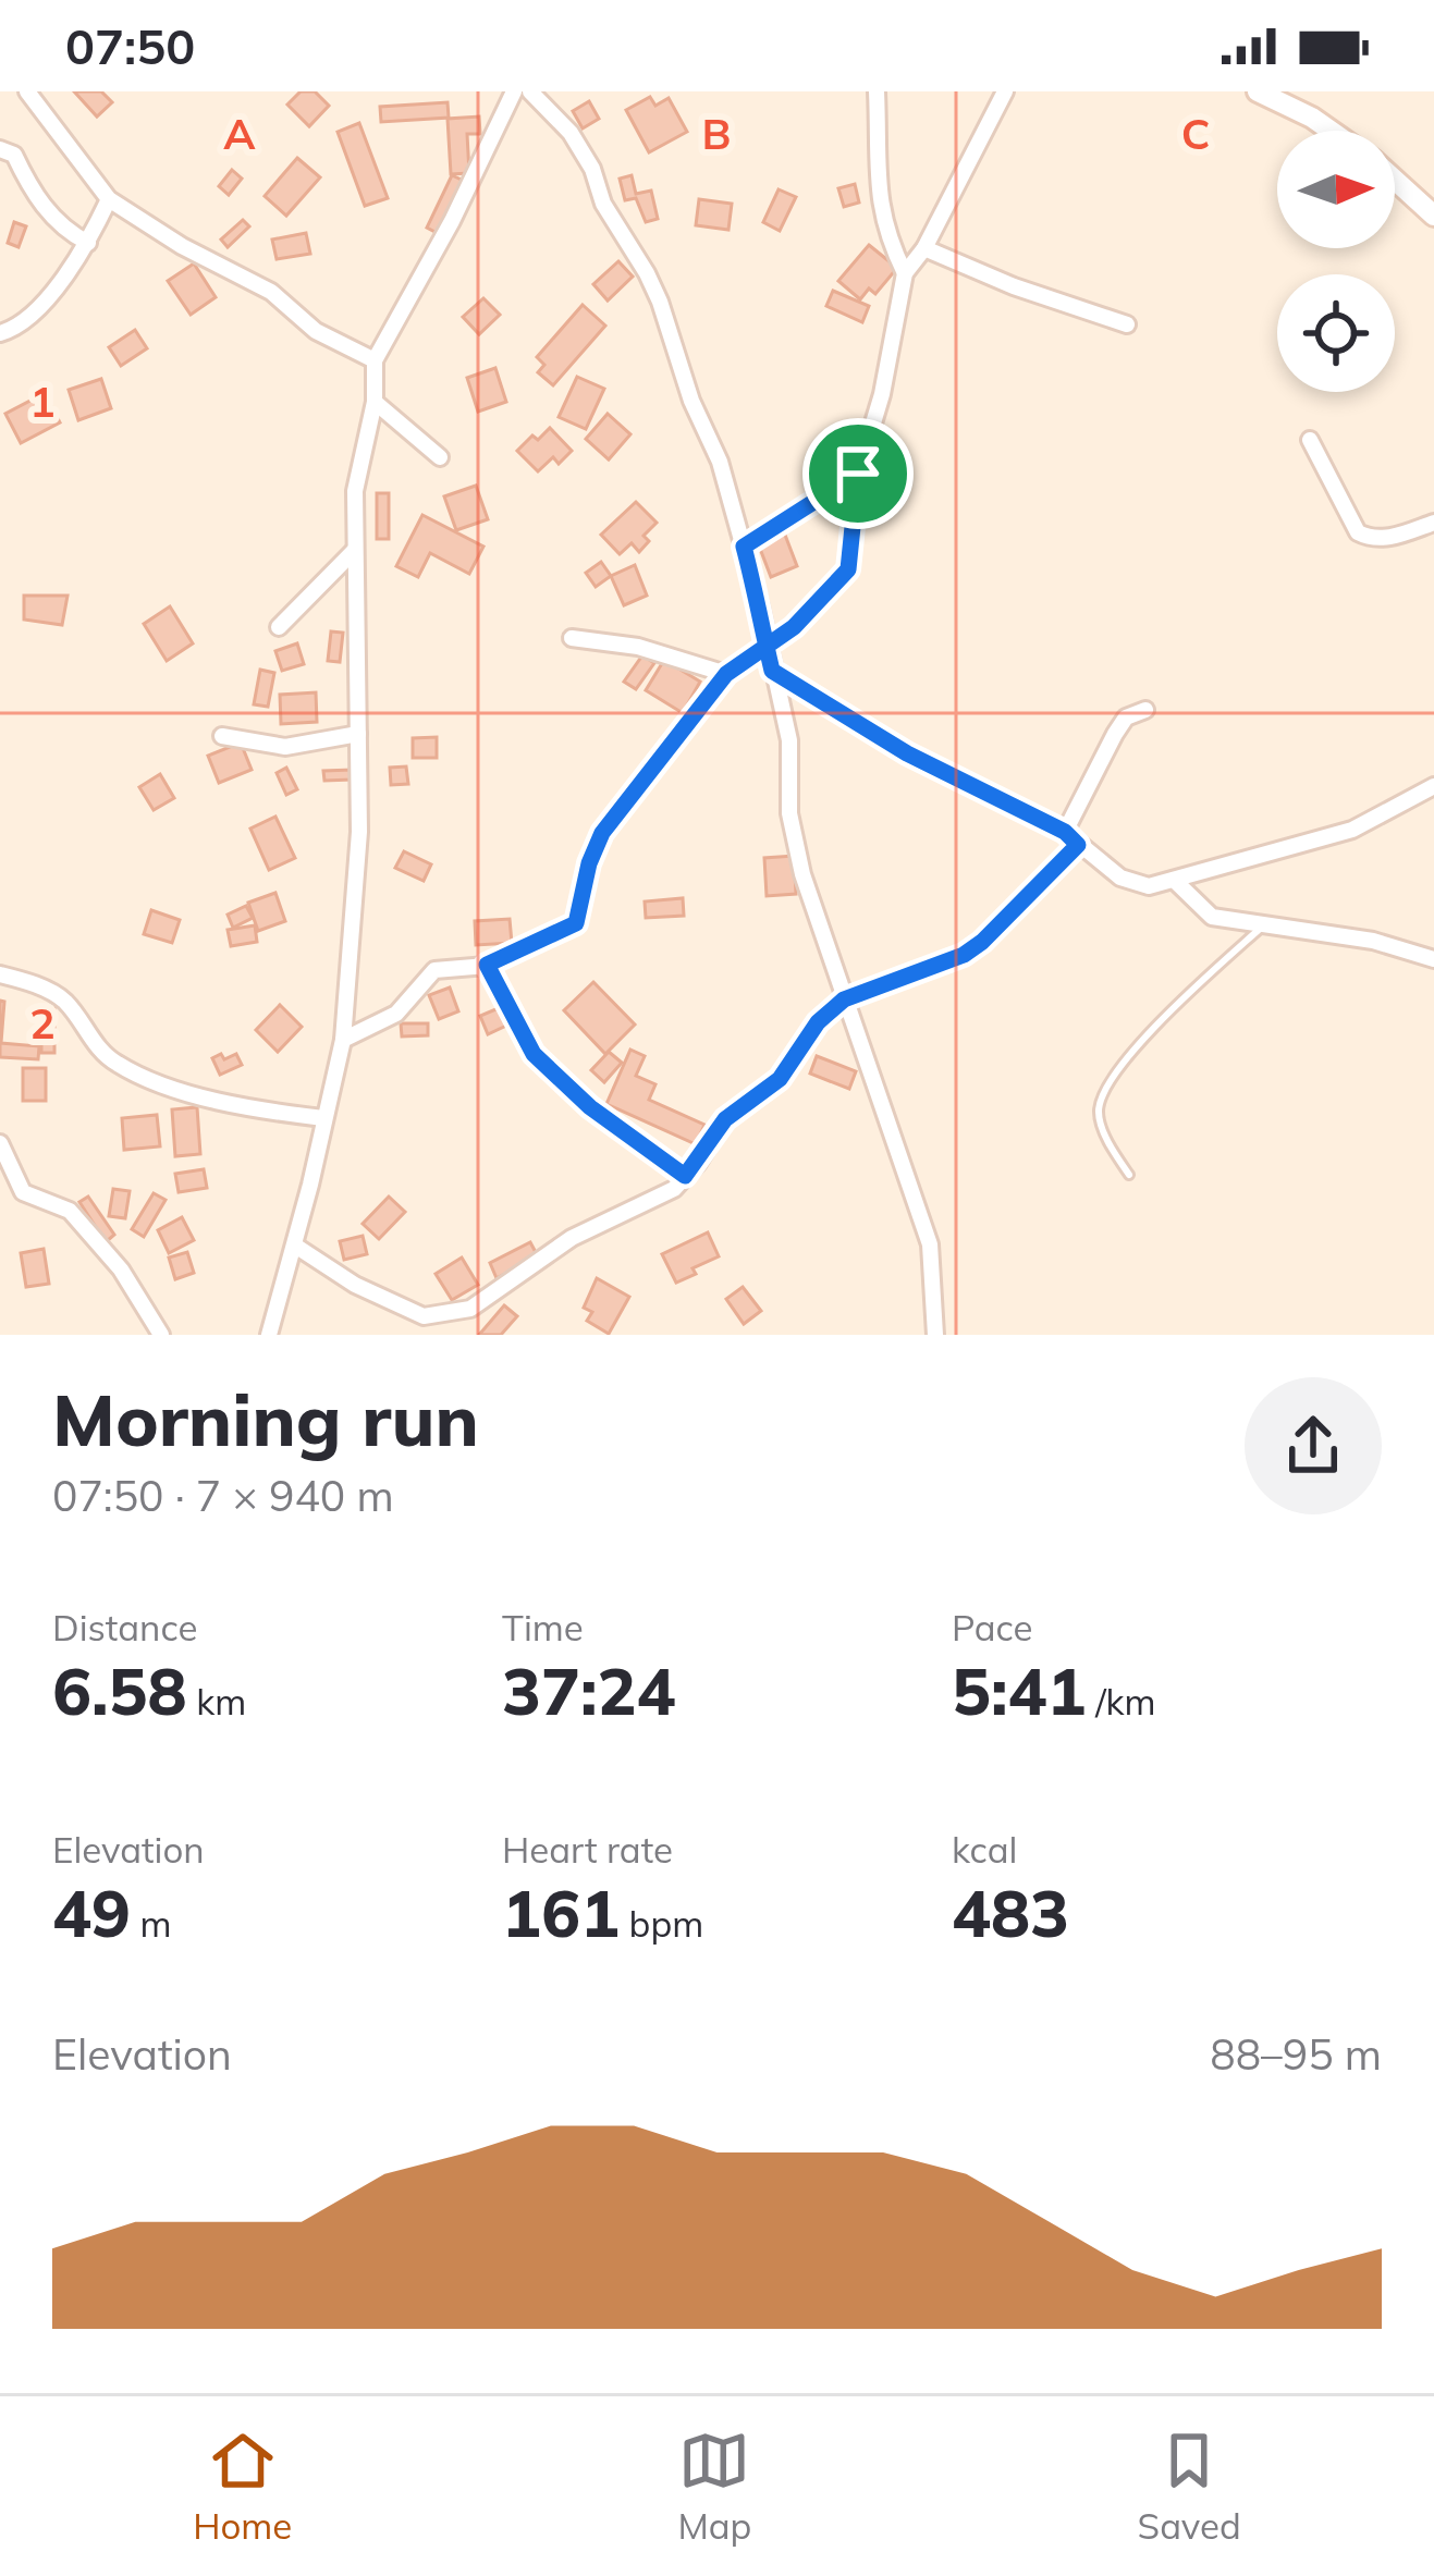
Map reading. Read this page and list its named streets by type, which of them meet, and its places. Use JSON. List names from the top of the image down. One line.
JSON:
{"north":"right","page":{"status":"07:50","heading":["Morning run","07:50 · 7 × 940 m"],"stats":[["Distance","6.58 km"],["Time","37:24"],["Pace","5:41 /km"],["Elevation","49 m"],["Heart rate","161 bpm"],["kcal","483"]],"chart":["Elevation","88–95 m"],"tabs":["Home","Map","Saved"]},"grid":{"columns":["A","B","C"],"rows":["1","2"]}}
